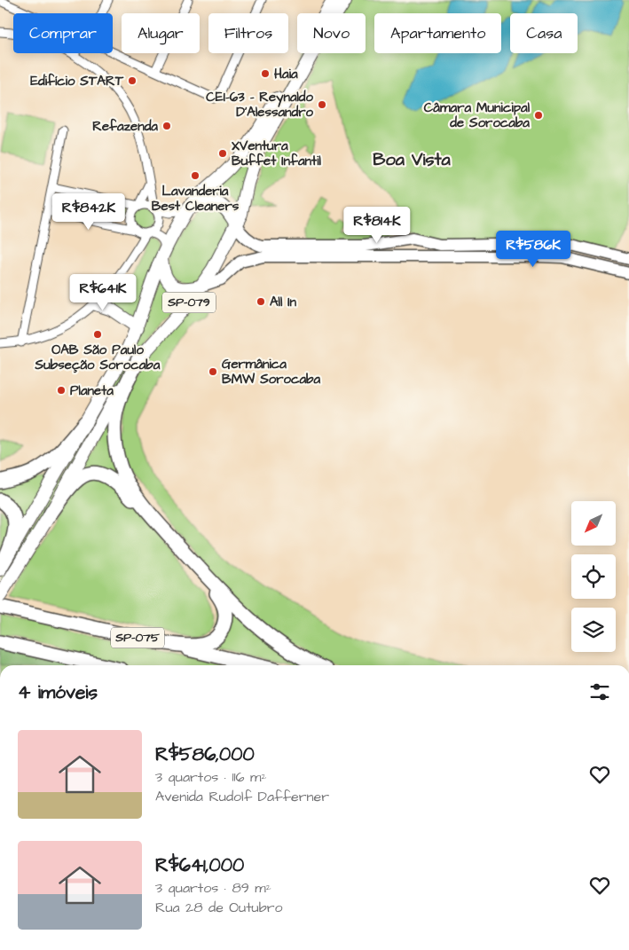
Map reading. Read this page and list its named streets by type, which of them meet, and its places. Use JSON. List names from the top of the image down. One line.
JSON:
{"streets":{"highway":["SP-075"],"main road":["SP-079"]},"districts":["Boa Vista"],"places":["Haia","Edifício START","CEI-63 - Reynaldo D'Alessandro","Câmara Municipal de Sorocaba","Refazenda","XVentura Buffet Infantil","Lavanderia Best Cleaners","All In","OAB São Paulo Subseção Sorocaba","Germânica BMW Sorocaba","Planeta"],"north":"bottom left","page":{"chip":["Comprar","Alugar","Filtros","Novo","Apartamento","Casa"],"price":["R$842K","R$814K","R$586K","R$641K"],"heading":"4 imóveis","list":[{"name":"R$586,000","note":"3 quartos · 116 m² · Avenida Rudolf Dafferner"},{"name":"R$641,000","note":"3 quartos · 89 m² · Rua 28 de Outubro"}]}}
